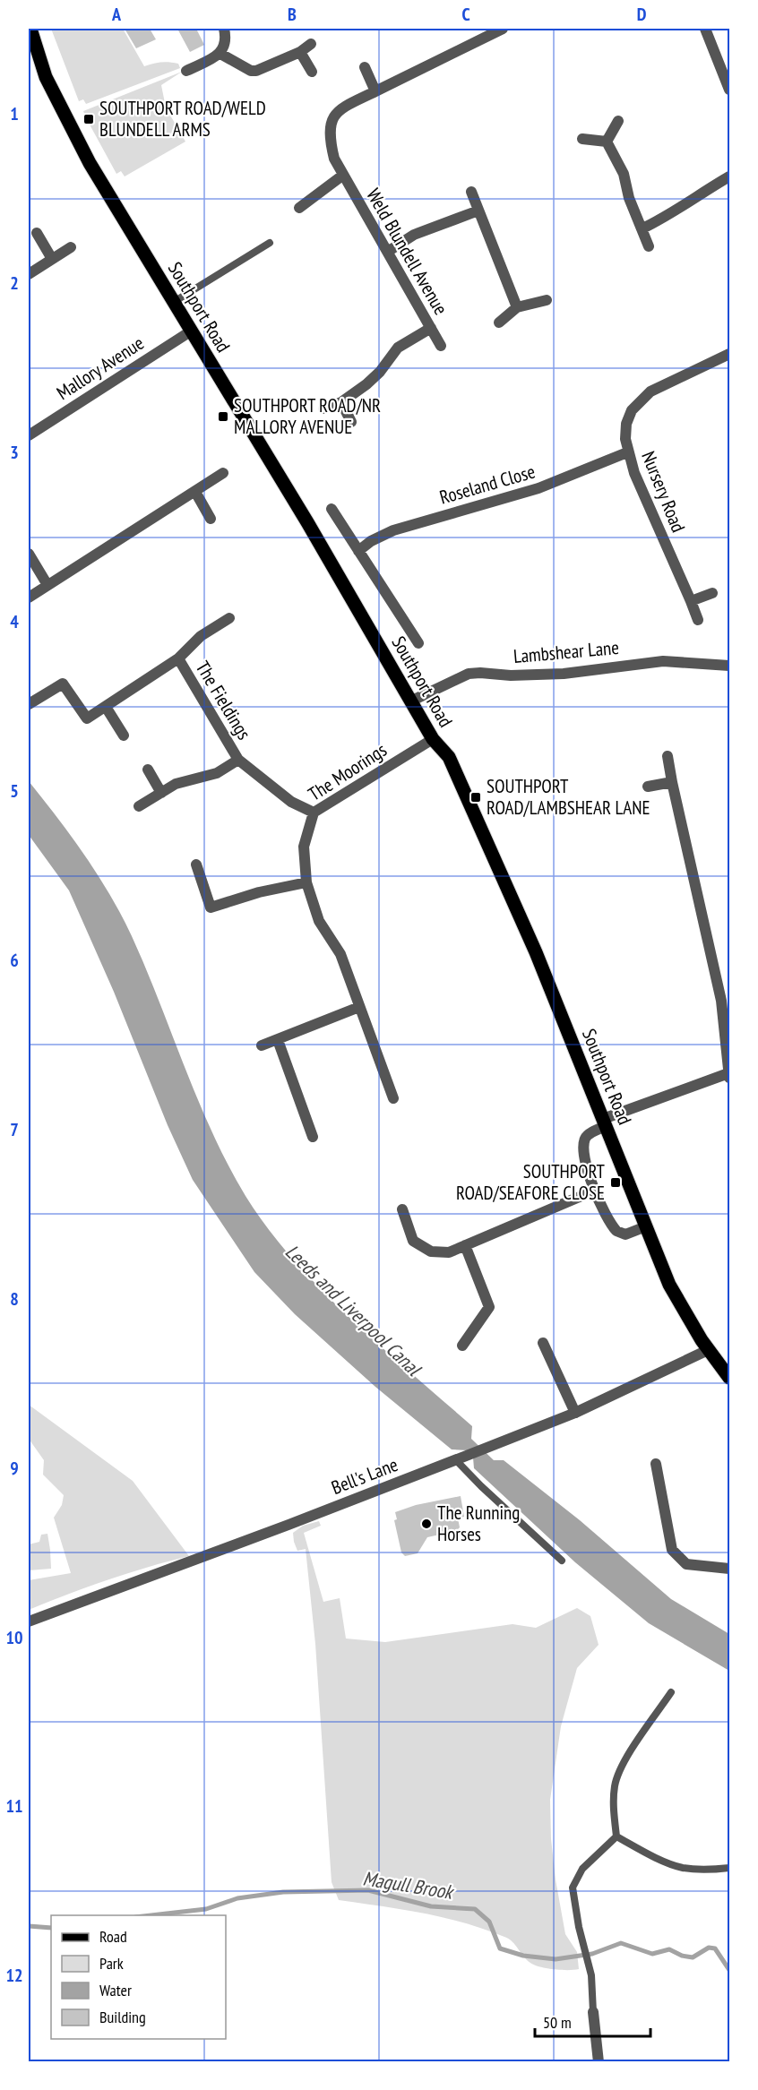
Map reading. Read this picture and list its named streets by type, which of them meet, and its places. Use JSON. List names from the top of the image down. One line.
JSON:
{"streets":{"main road":["Southport Road"],"street":["Weld Blundell Avenue","Mallory Avenue","Roseland Close","Nursery Road","Lambshear Lane","The Fieldings","The Moorings","Bell's Lane"]},"crossings":[["Southport Road","Mallory Avenue"],["Southport Road","Lambshear Lane"],["Southport Road","The Moorings"],["Southport Road","Bell's Lane"],["Roseland Close","Nursery Road"],["The Fieldings","The Moorings"]],"water":["Leeds and Liverpool Canal","Magull Brook"],"places":{"transit":["SOUTHPORT ROAD/WELD BLUNDELL ARMS","SOUTHPORT ROAD/NR MALLORY AVENUE","SOUTHPORT ROAD/LAMBSHEAR LANE","SOUTHPORT ROAD/SEAFORE CLOSE"],"other":["The Running Horses"]},"legend":["Road","Park","Water","Building"],"scale_bar":"50 m","grid":{"columns":["A","B","C","D"],"rows":["1","2","3","4","5","6","7","8","9","10","11","12"]}}
